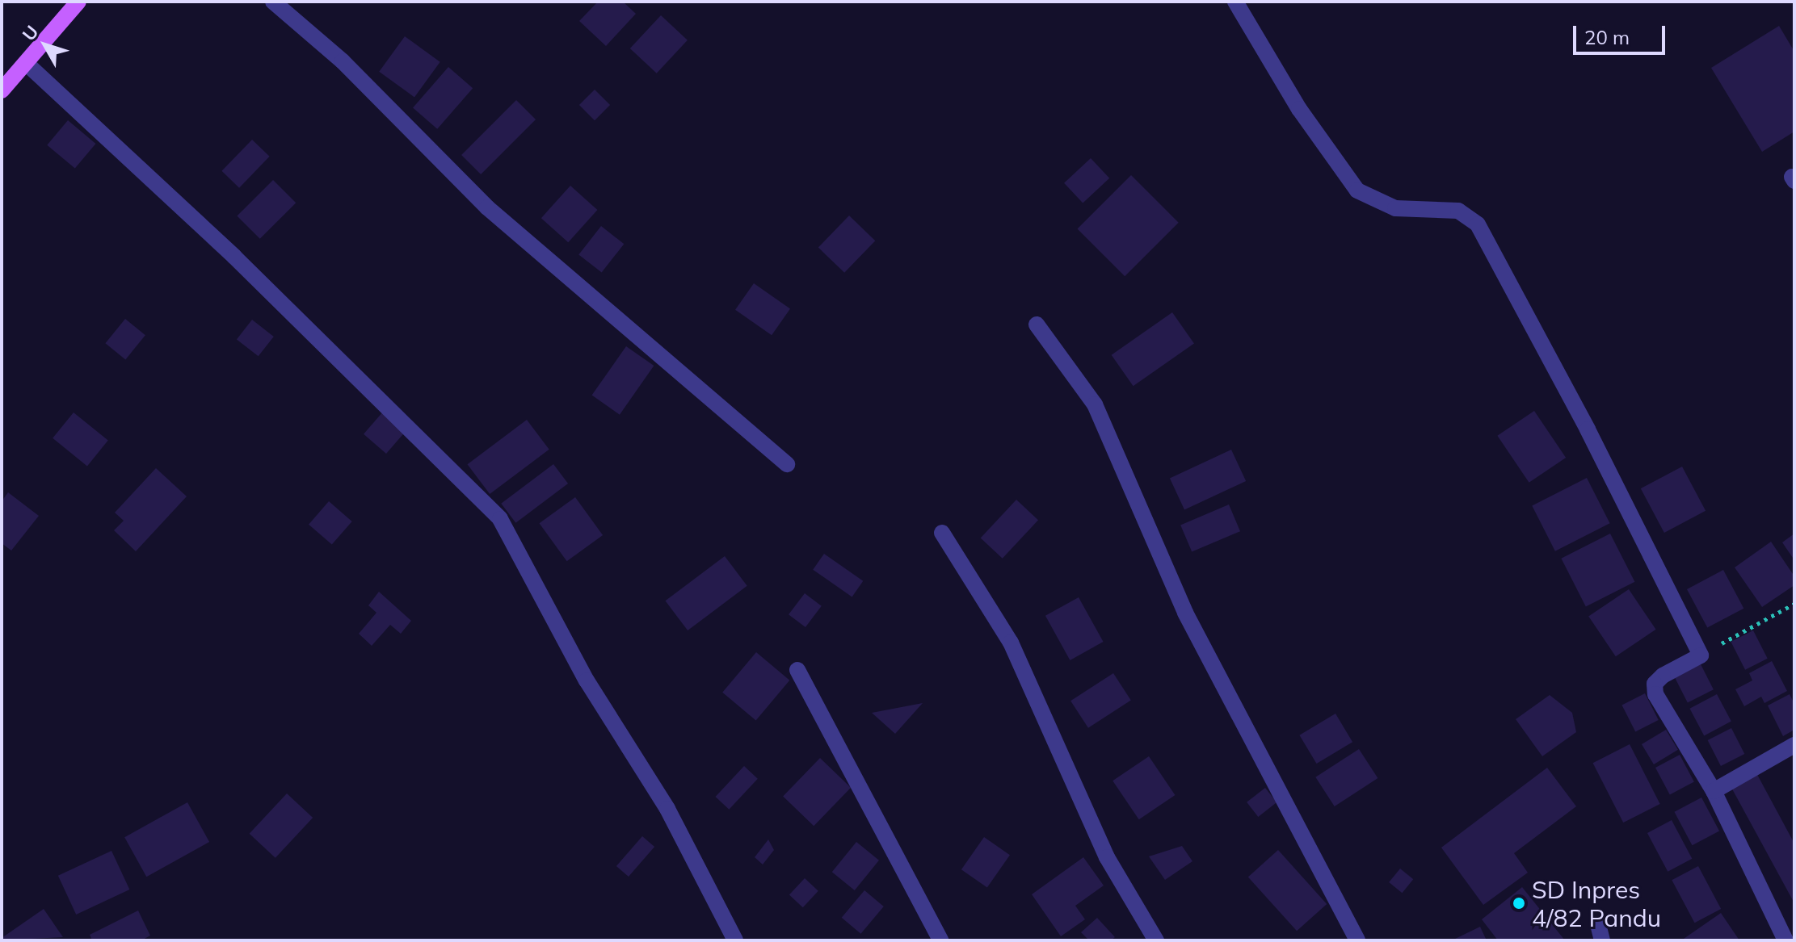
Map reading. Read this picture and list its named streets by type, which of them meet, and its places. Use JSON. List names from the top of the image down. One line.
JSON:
{"places":["SD Inpres 4/82 Pandu"],"scale_bar":"20 m","north":"top left"}
